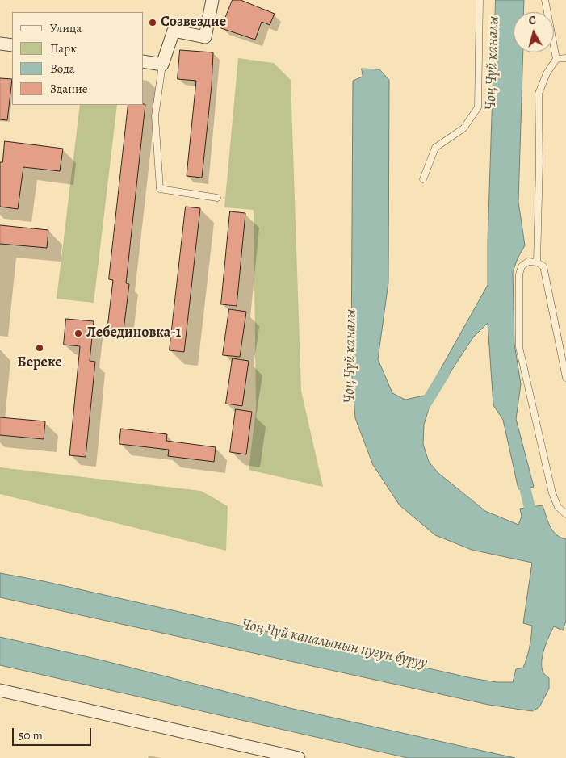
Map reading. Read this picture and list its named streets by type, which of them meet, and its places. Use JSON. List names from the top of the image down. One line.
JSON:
{"water":["Чоң Чүй каналы","Чоң Чүй каналынын нугун буруу"],"places":["Созвездие","Лебединовка-1","Береке"],"legend":["Улица","Парк","Вода","Здание"],"scale_bar":"50 m","north":"top"}
